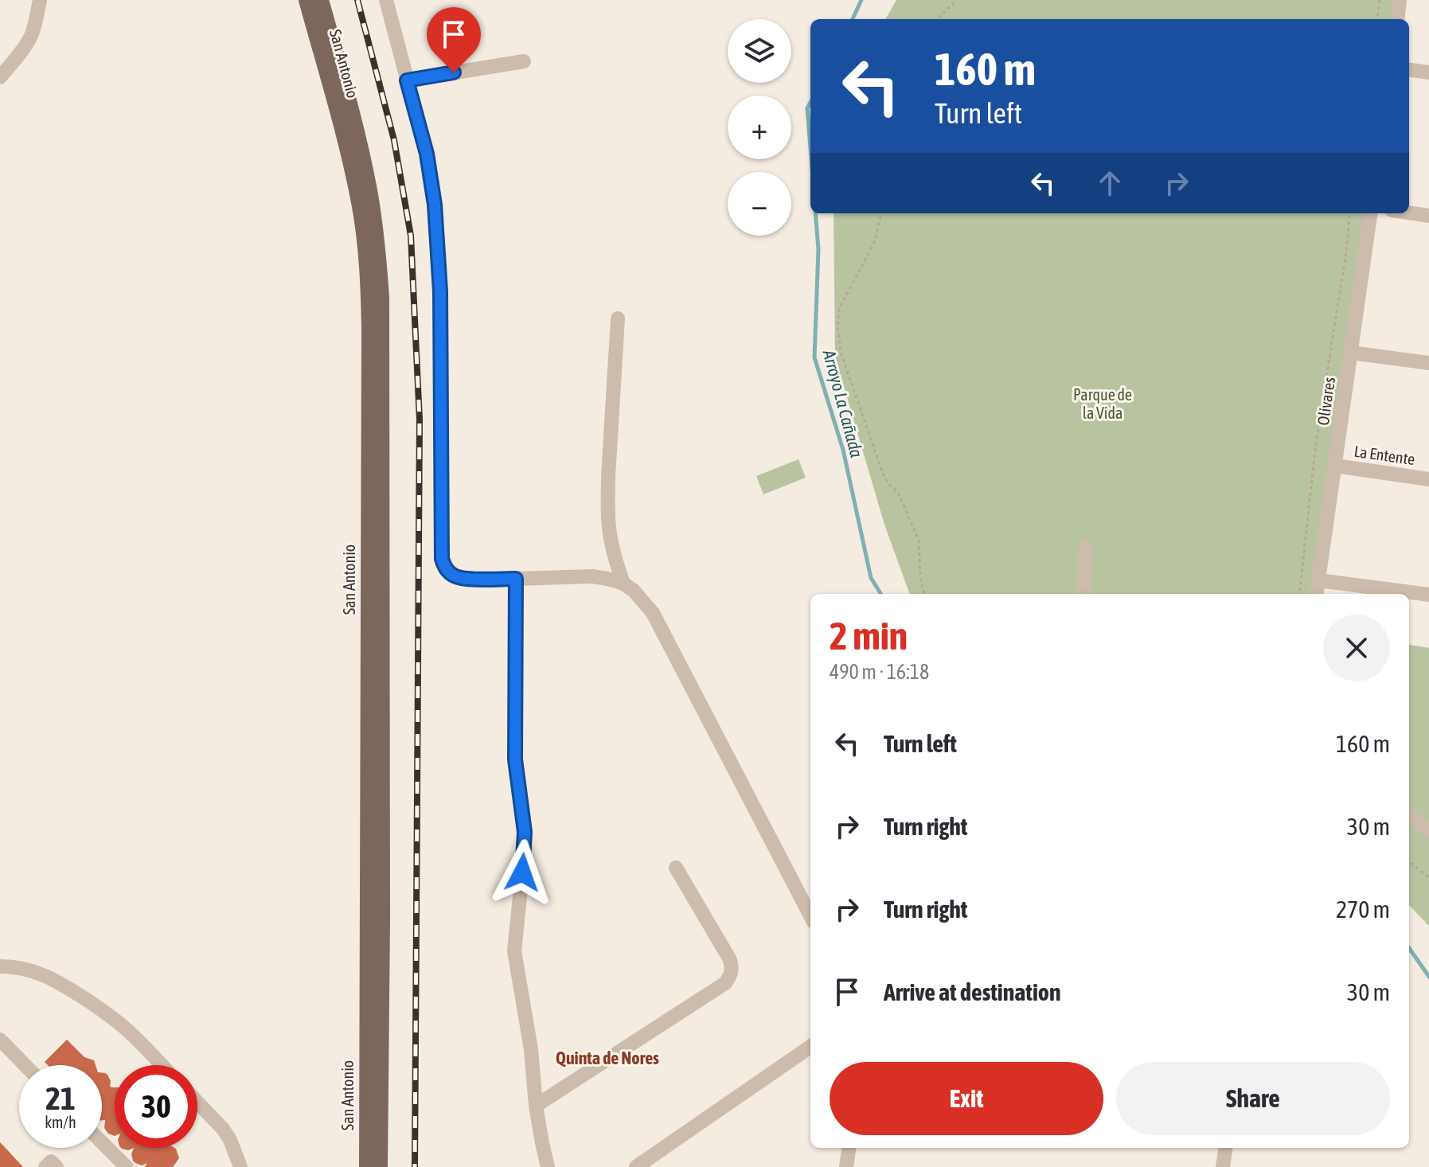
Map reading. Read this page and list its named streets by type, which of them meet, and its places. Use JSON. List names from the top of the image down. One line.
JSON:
{"streets":{"main road":["San Antonio"],"street":["Olivares","La Entente"]},"crossings":[["Olivares","La Entente"]],"districts":["Quinta de Nores"],"water":["Arroyo La Cañada"],"parks":["Parque de la Vida"],"page":{"map_buttons":["+","−"],"turn":["160 m","Turn left"],"heading":["2 min","490 m · 16:18"],"list":[{"name":"Turn left","value":"160 m"},{"name":"Turn right","value":"30 m"},{"name":"Turn right","value":"270 m"},{"name":"Arrive at destination","value":"30 m"}],"buttons":["Exit","Share"],"speed":"21 km/h","limit":"30"}}
